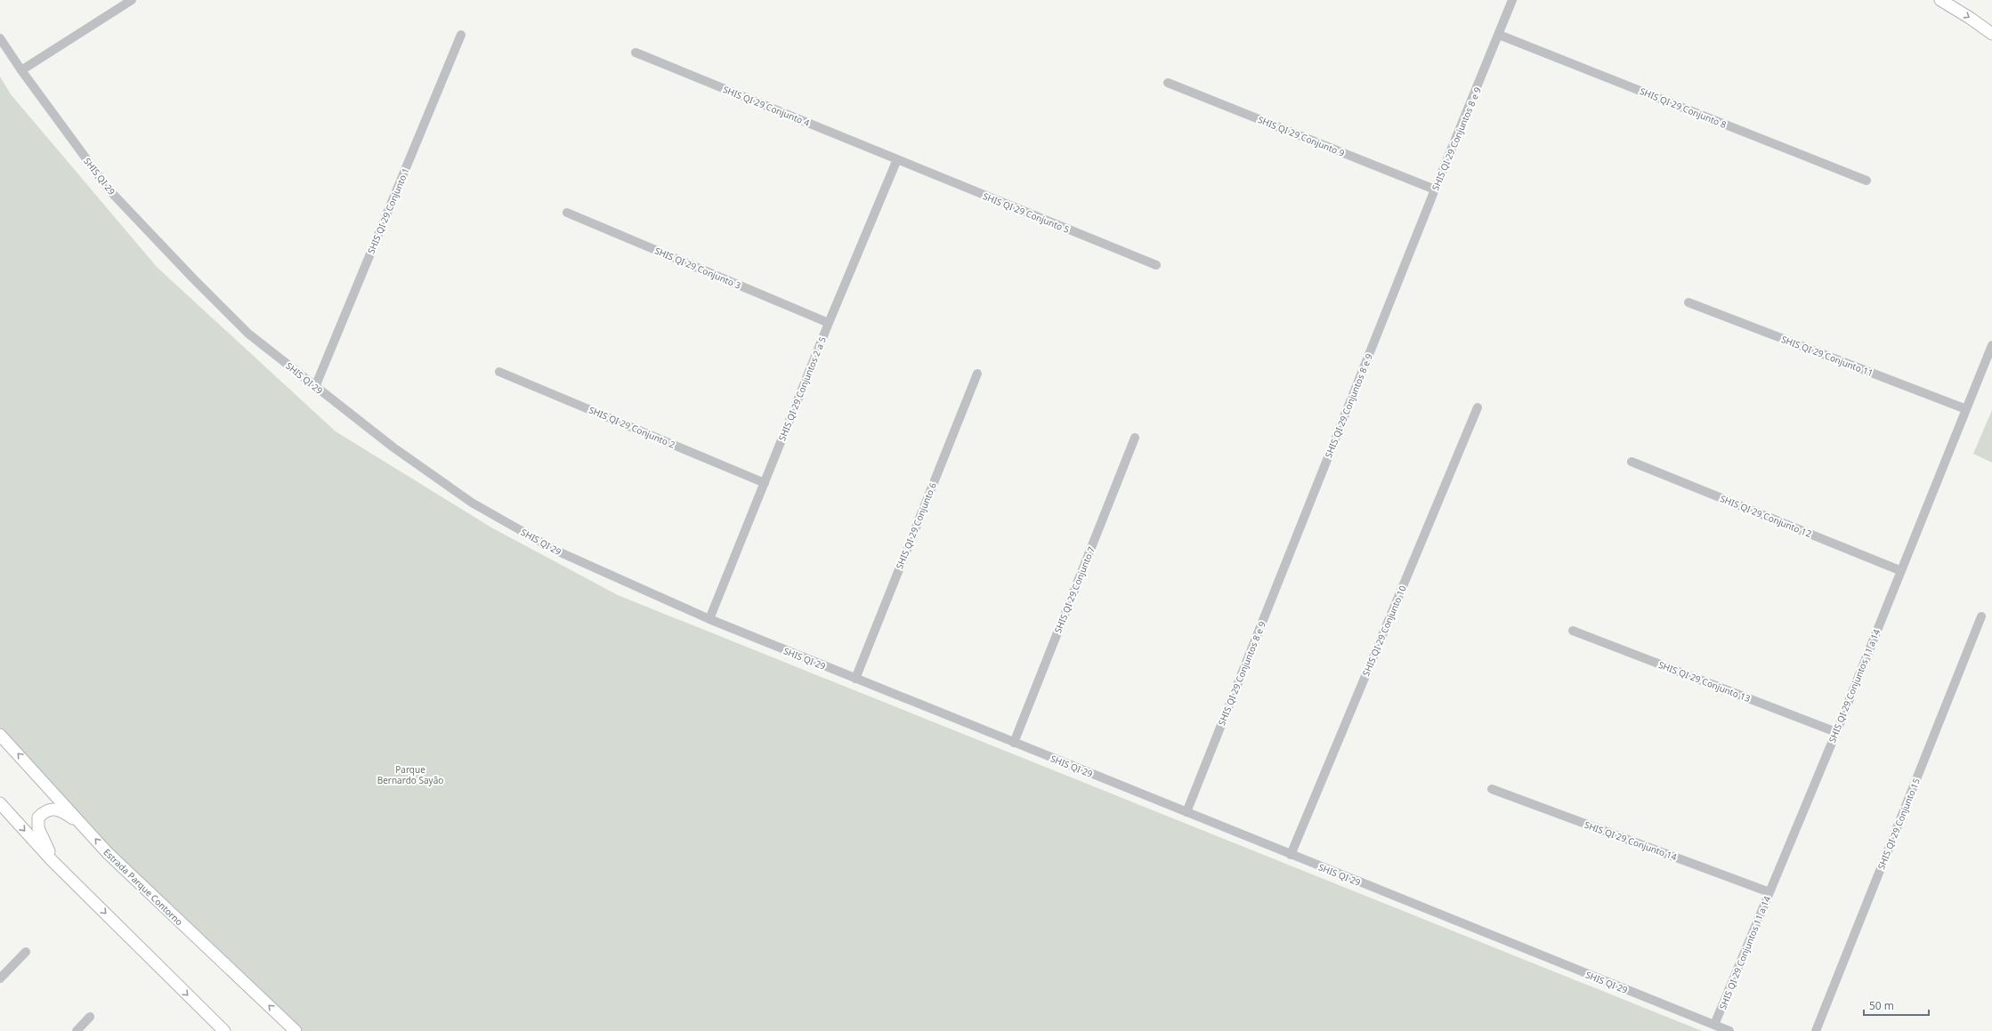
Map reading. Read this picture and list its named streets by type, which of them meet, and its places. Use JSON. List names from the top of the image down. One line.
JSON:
{"streets":{"main road":["Estrada Parque Contorno"],"street":["SHIS QI 29 Conjunto 4","SHIS QI 29 Conjunto 8","SHIS QI 29 Conjunto 9","SHIS QI 29 Conjuntos 8 e 9","SHIS QI 29","SHIS QI 29 Conjunto 1","SHIS QI 29 Conjunto 5","SHIS QI 29 Conjunto 3","SHIS QI 29 Conjunto 11","SHIS QI 29 Conjuntos 2 a 5","SHIS QI 29 Conjunto 2","SHIS QI 29 Conjunto 12","SHIS QI 29 Conjunto 6","SHIS QI 29 Conjunto 7","SHIS QI 29 Conjunto 10","SHIS QI 29 Conjunto 13","SHIS QI 29 Conjuntos 11 a 14","SHIS QI 29 Conjunto 15","SHIS QI 29 Conjunto 14"]},"crossings":[["SHIS QI 29 Conjunto 4","SHIS QI 29 Conjunto 5"],["SHIS QI 29 Conjunto 4","SHIS QI 29 Conjuntos 2 a 5"],["SHIS QI 29 Conjunto 8","SHIS QI 29 Conjuntos 8 e 9"],["SHIS QI 29 Conjunto 9","SHIS QI 29 Conjuntos 8 e 9"],["SHIS QI 29 Conjuntos 8 e 9","SHIS QI 29"],["SHIS QI 29","SHIS QI 29 Conjunto 1"],["SHIS QI 29","SHIS QI 29 Conjuntos 2 a 5"],["SHIS QI 29","SHIS QI 29 Conjunto 6"],["SHIS QI 29","SHIS QI 29 Conjunto 7"],["SHIS QI 29","SHIS QI 29 Conjunto 10"],["SHIS QI 29","SHIS QI 29 Conjuntos 11 a 14"],["SHIS QI 29 Conjunto 5","SHIS QI 29 Conjuntos 2 a 5"],["SHIS QI 29 Conjunto 3","SHIS QI 29 Conjuntos 2 a 5"],["SHIS QI 29 Conjunto 11","SHIS QI 29 Conjuntos 11 a 14"],["SHIS QI 29 Conjuntos 2 a 5","SHIS QI 29 Conjunto 2"],["SHIS QI 29 Conjunto 12","SHIS QI 29 Conjuntos 11 a 14"],["SHIS QI 29 Conjunto 13","SHIS QI 29 Conjuntos 11 a 14"],["SHIS QI 29 Conjuntos 11 a 14","SHIS QI 29 Conjunto 14"]],"parks":["Parque Bernardo Sayão"],"scale_bar":"50 m"}
